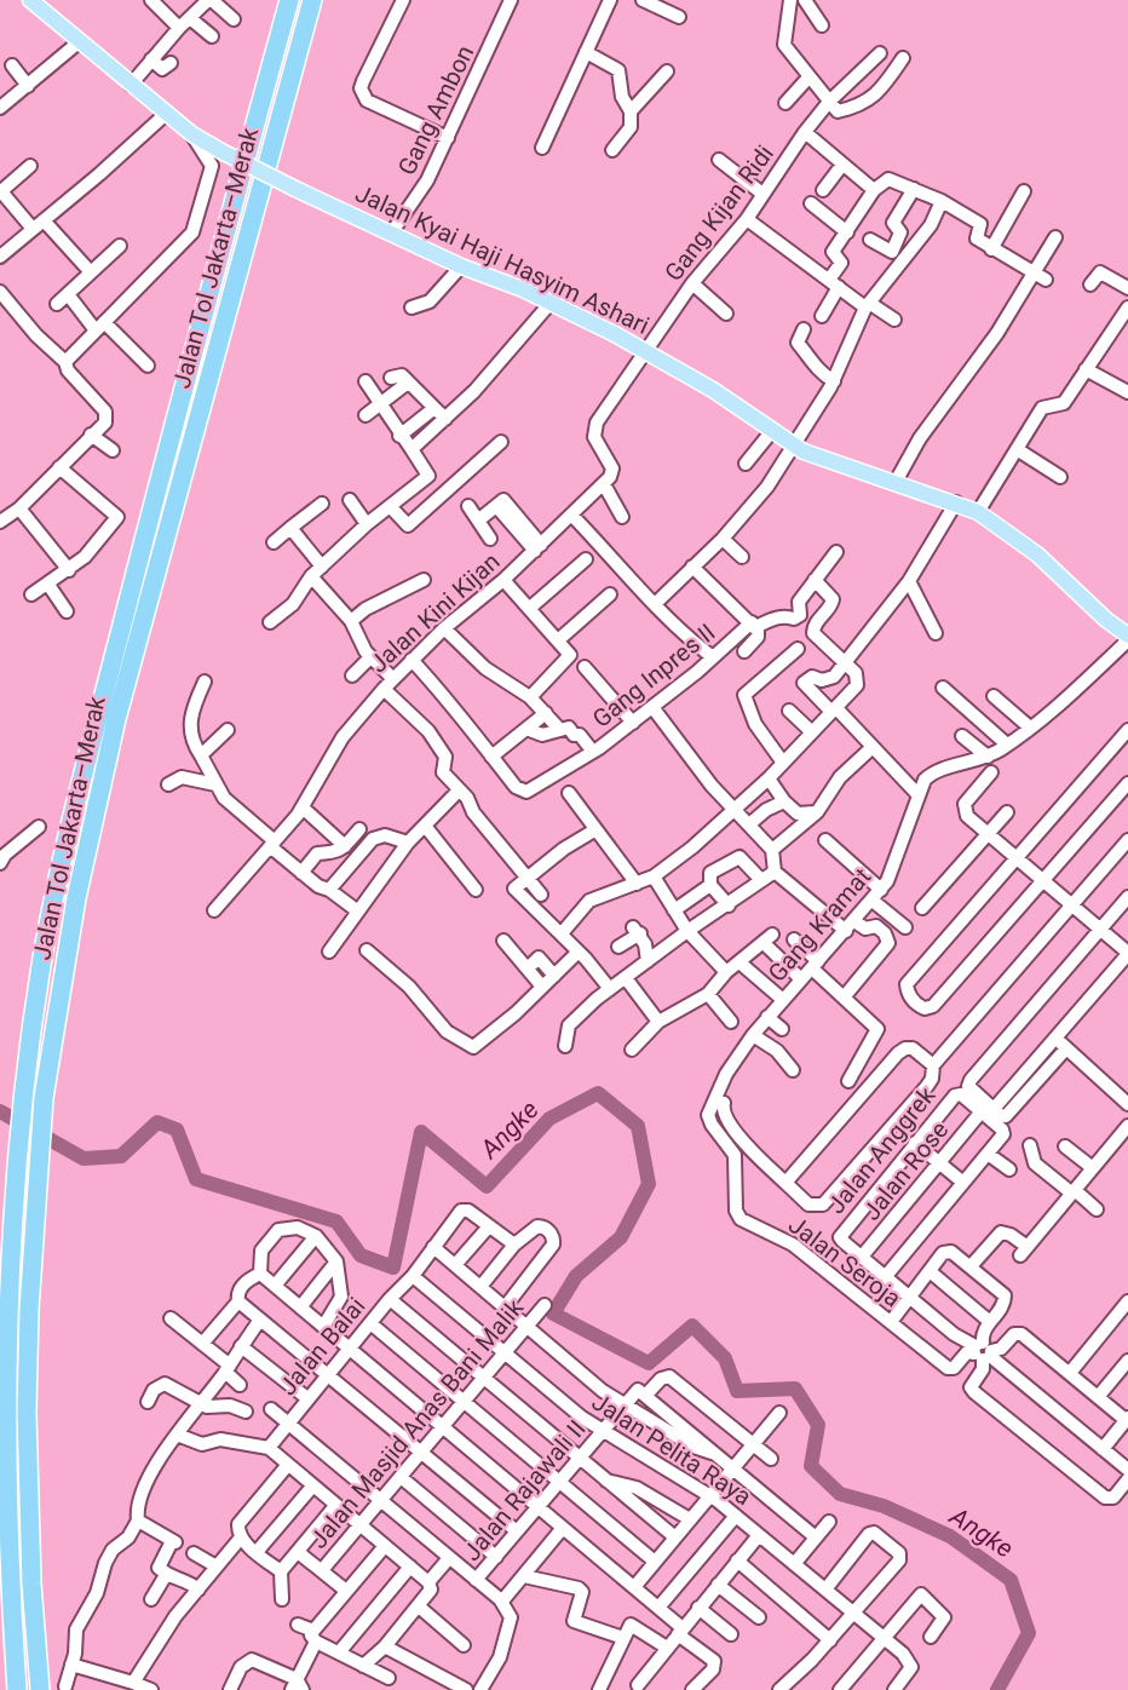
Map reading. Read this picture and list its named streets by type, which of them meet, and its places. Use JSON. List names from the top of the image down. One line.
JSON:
{"streets":{"highway":["Jalan Tol Jakarta–Merak"],"main road":["Jalan Kyai Haji Hasyim Ashari"],"street":["Gang Ambon","Gang Kijan Ridi","Jalan Kini Kijan","Gang Inpres II","Gang Kramat","Jalan Anggrek","Jalan Rose","Jalan Seroja","Jalan Balai","Jalan Masjid Anas Bani Malik","Jalan Pelita Raya","Jalan Rajawali II"]},"crossings":[["Gang Ambon","Jalan Kyai Haji Hasyim Ashari"],["Gang Kijan Ridi","Jalan Kyai Haji Hasyim Ashari"],["Jalan Kyai Haji Hasyim Ashari","Gang Kramat"],["Jalan Kini Kijan","Gang Inpres II"],["Gang Kramat","Jalan Seroja"],["Jalan Anggrek","Jalan Rose"],["Jalan Balai","Jalan Pelita Raya"],["Jalan Masjid Anas Bani Malik","Jalan Pelita Raya"],["Jalan Pelita Raya","Jalan Rajawali II"]],"water":["Angke"]}
